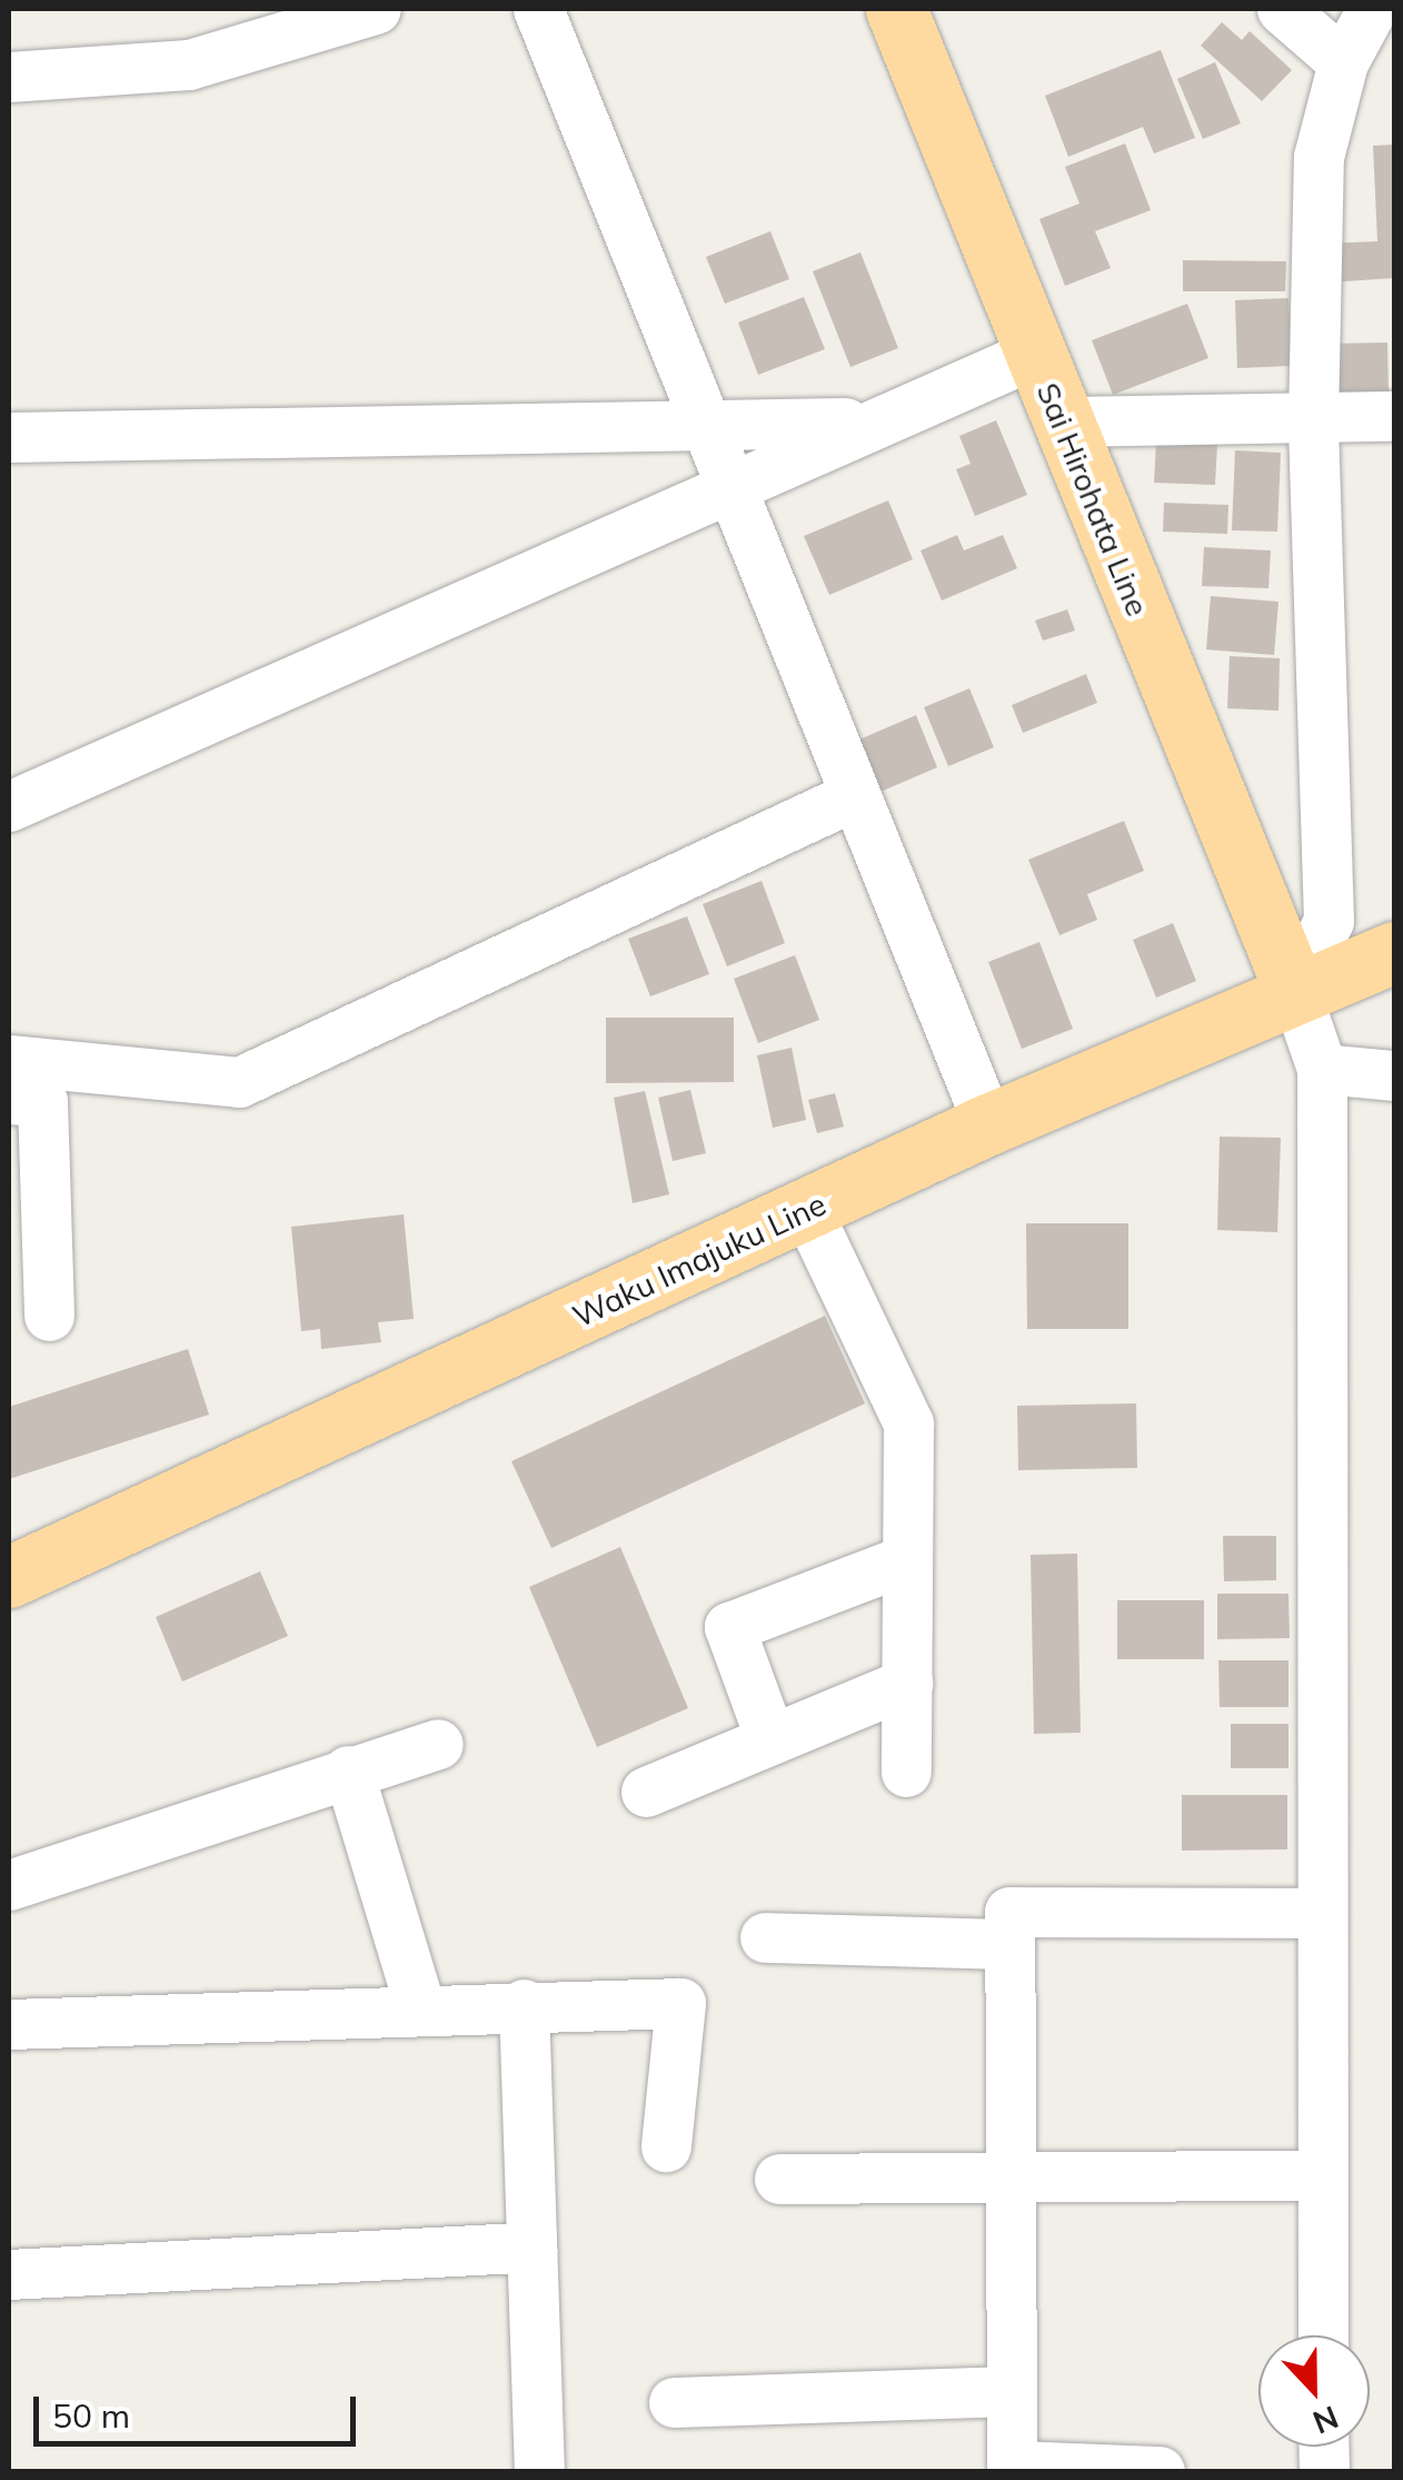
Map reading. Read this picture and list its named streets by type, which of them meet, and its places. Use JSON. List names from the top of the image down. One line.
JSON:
{"streets":{"main road":["Sai Hirohata Line","Waku Imajuku Line"]},"crossings":[["Sai Hirohata Line","Waku Imajuku Line"]],"scale_bar":"50 m","north":"bottom"}
